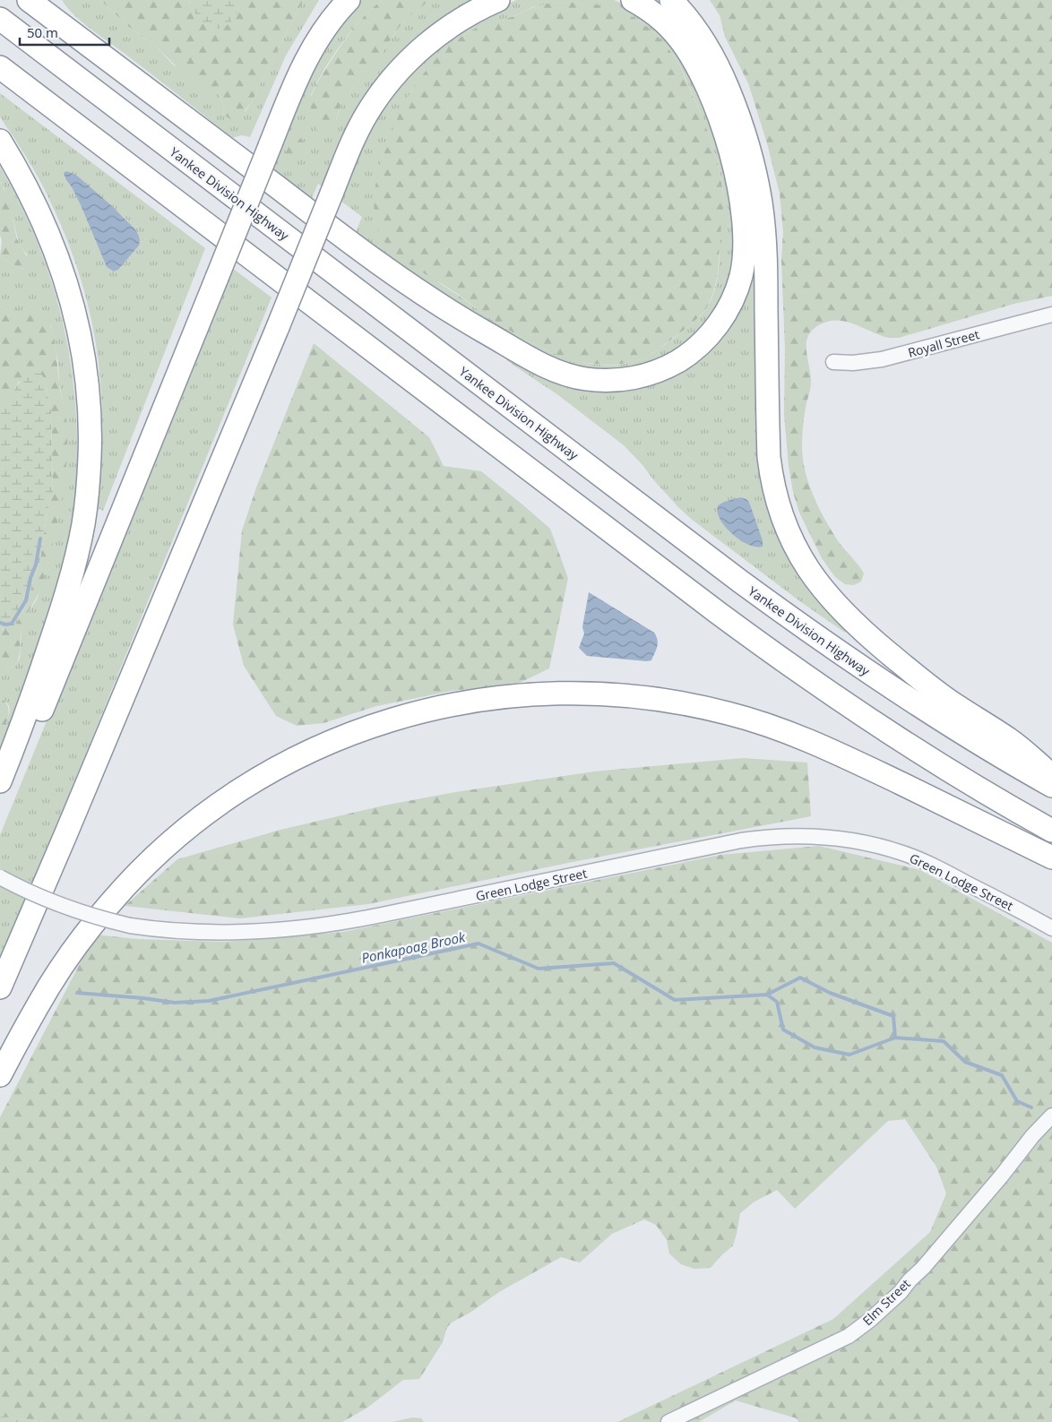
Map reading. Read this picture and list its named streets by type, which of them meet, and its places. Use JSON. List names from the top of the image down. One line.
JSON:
{"streets":{"highway":["Yankee Division Highway"],"street":["Royall Street","Green Lodge Street","Elm Street"]},"water":["Ponkapoag Brook"],"scale_bar":"50 m"}
